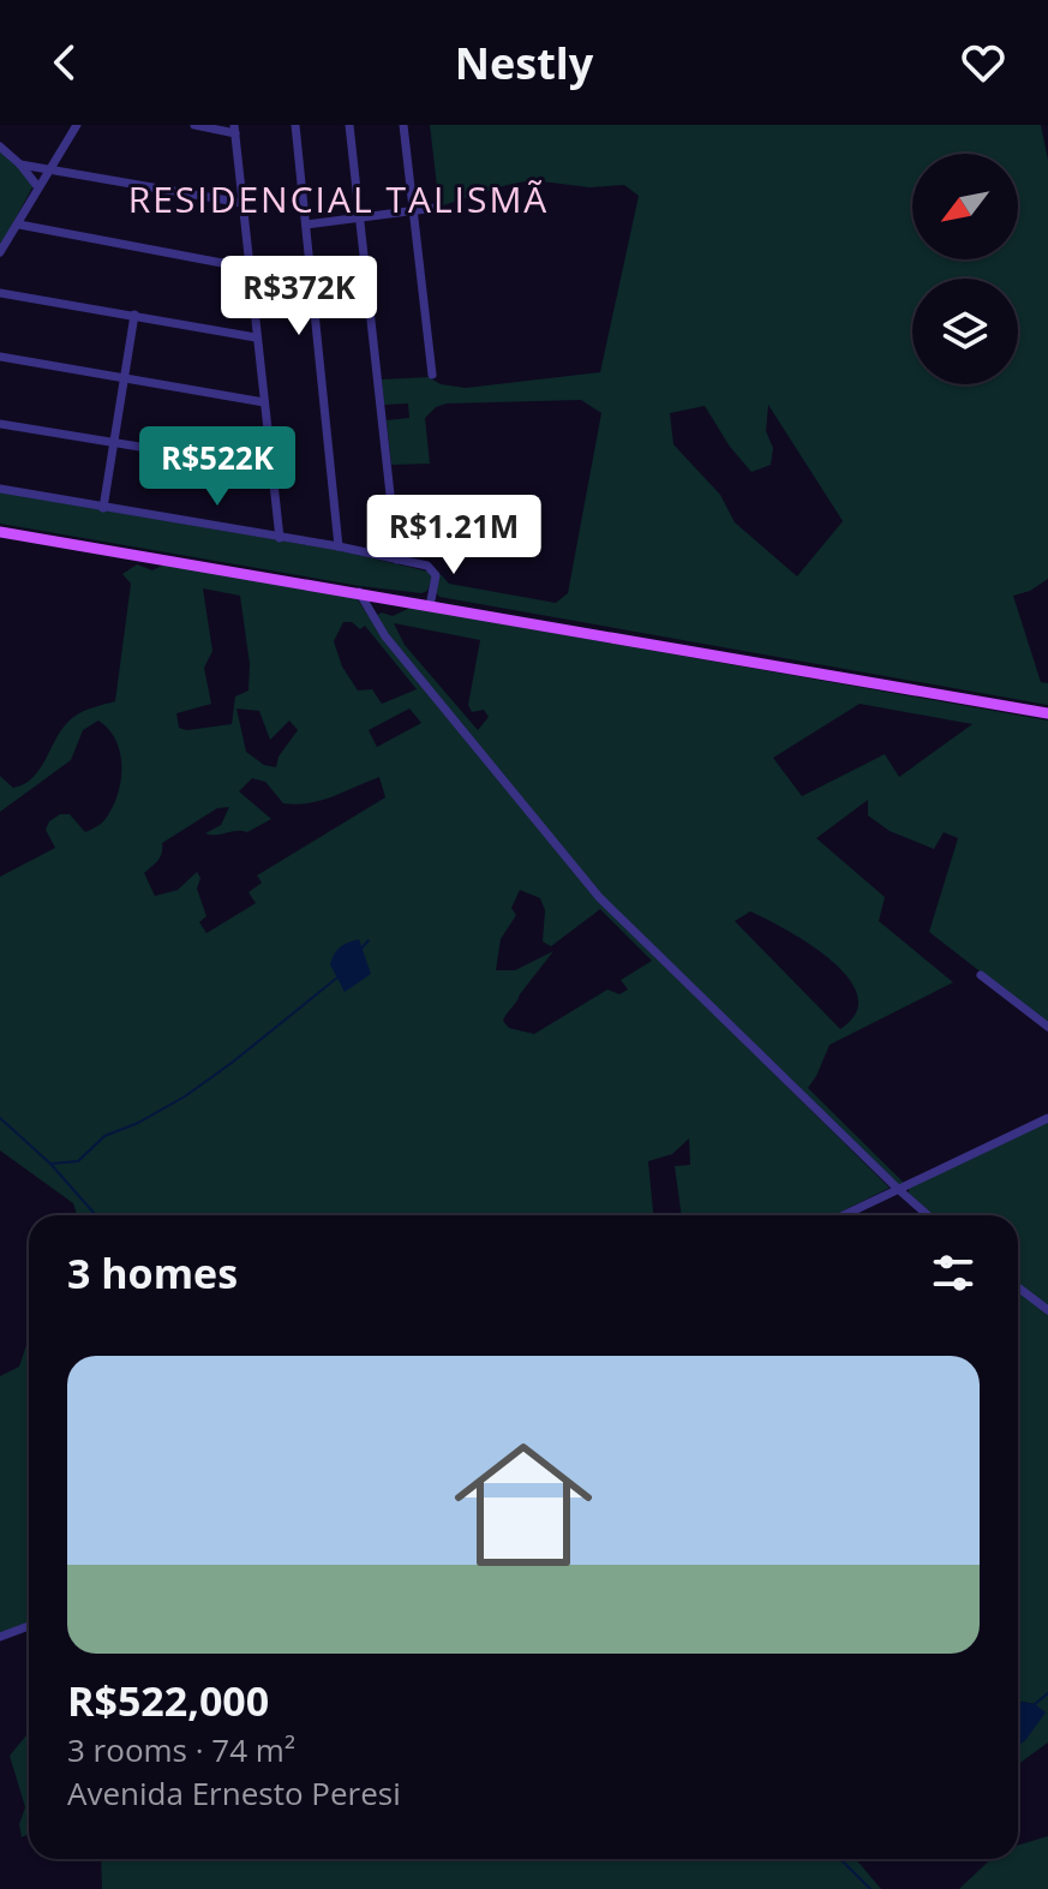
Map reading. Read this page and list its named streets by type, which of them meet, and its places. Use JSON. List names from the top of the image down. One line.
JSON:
{"districts":["RESIDENCIAL TALISMÃ"],"north":"bottom left","page":{"header":"Nestly","price":["R$372K","R$522K","R$1.21M"],"heading":"3 homes","list":[{"name":"R$522,000","note":"3 rooms · 74 m² · Avenida Ernesto Peresi"}]}}
